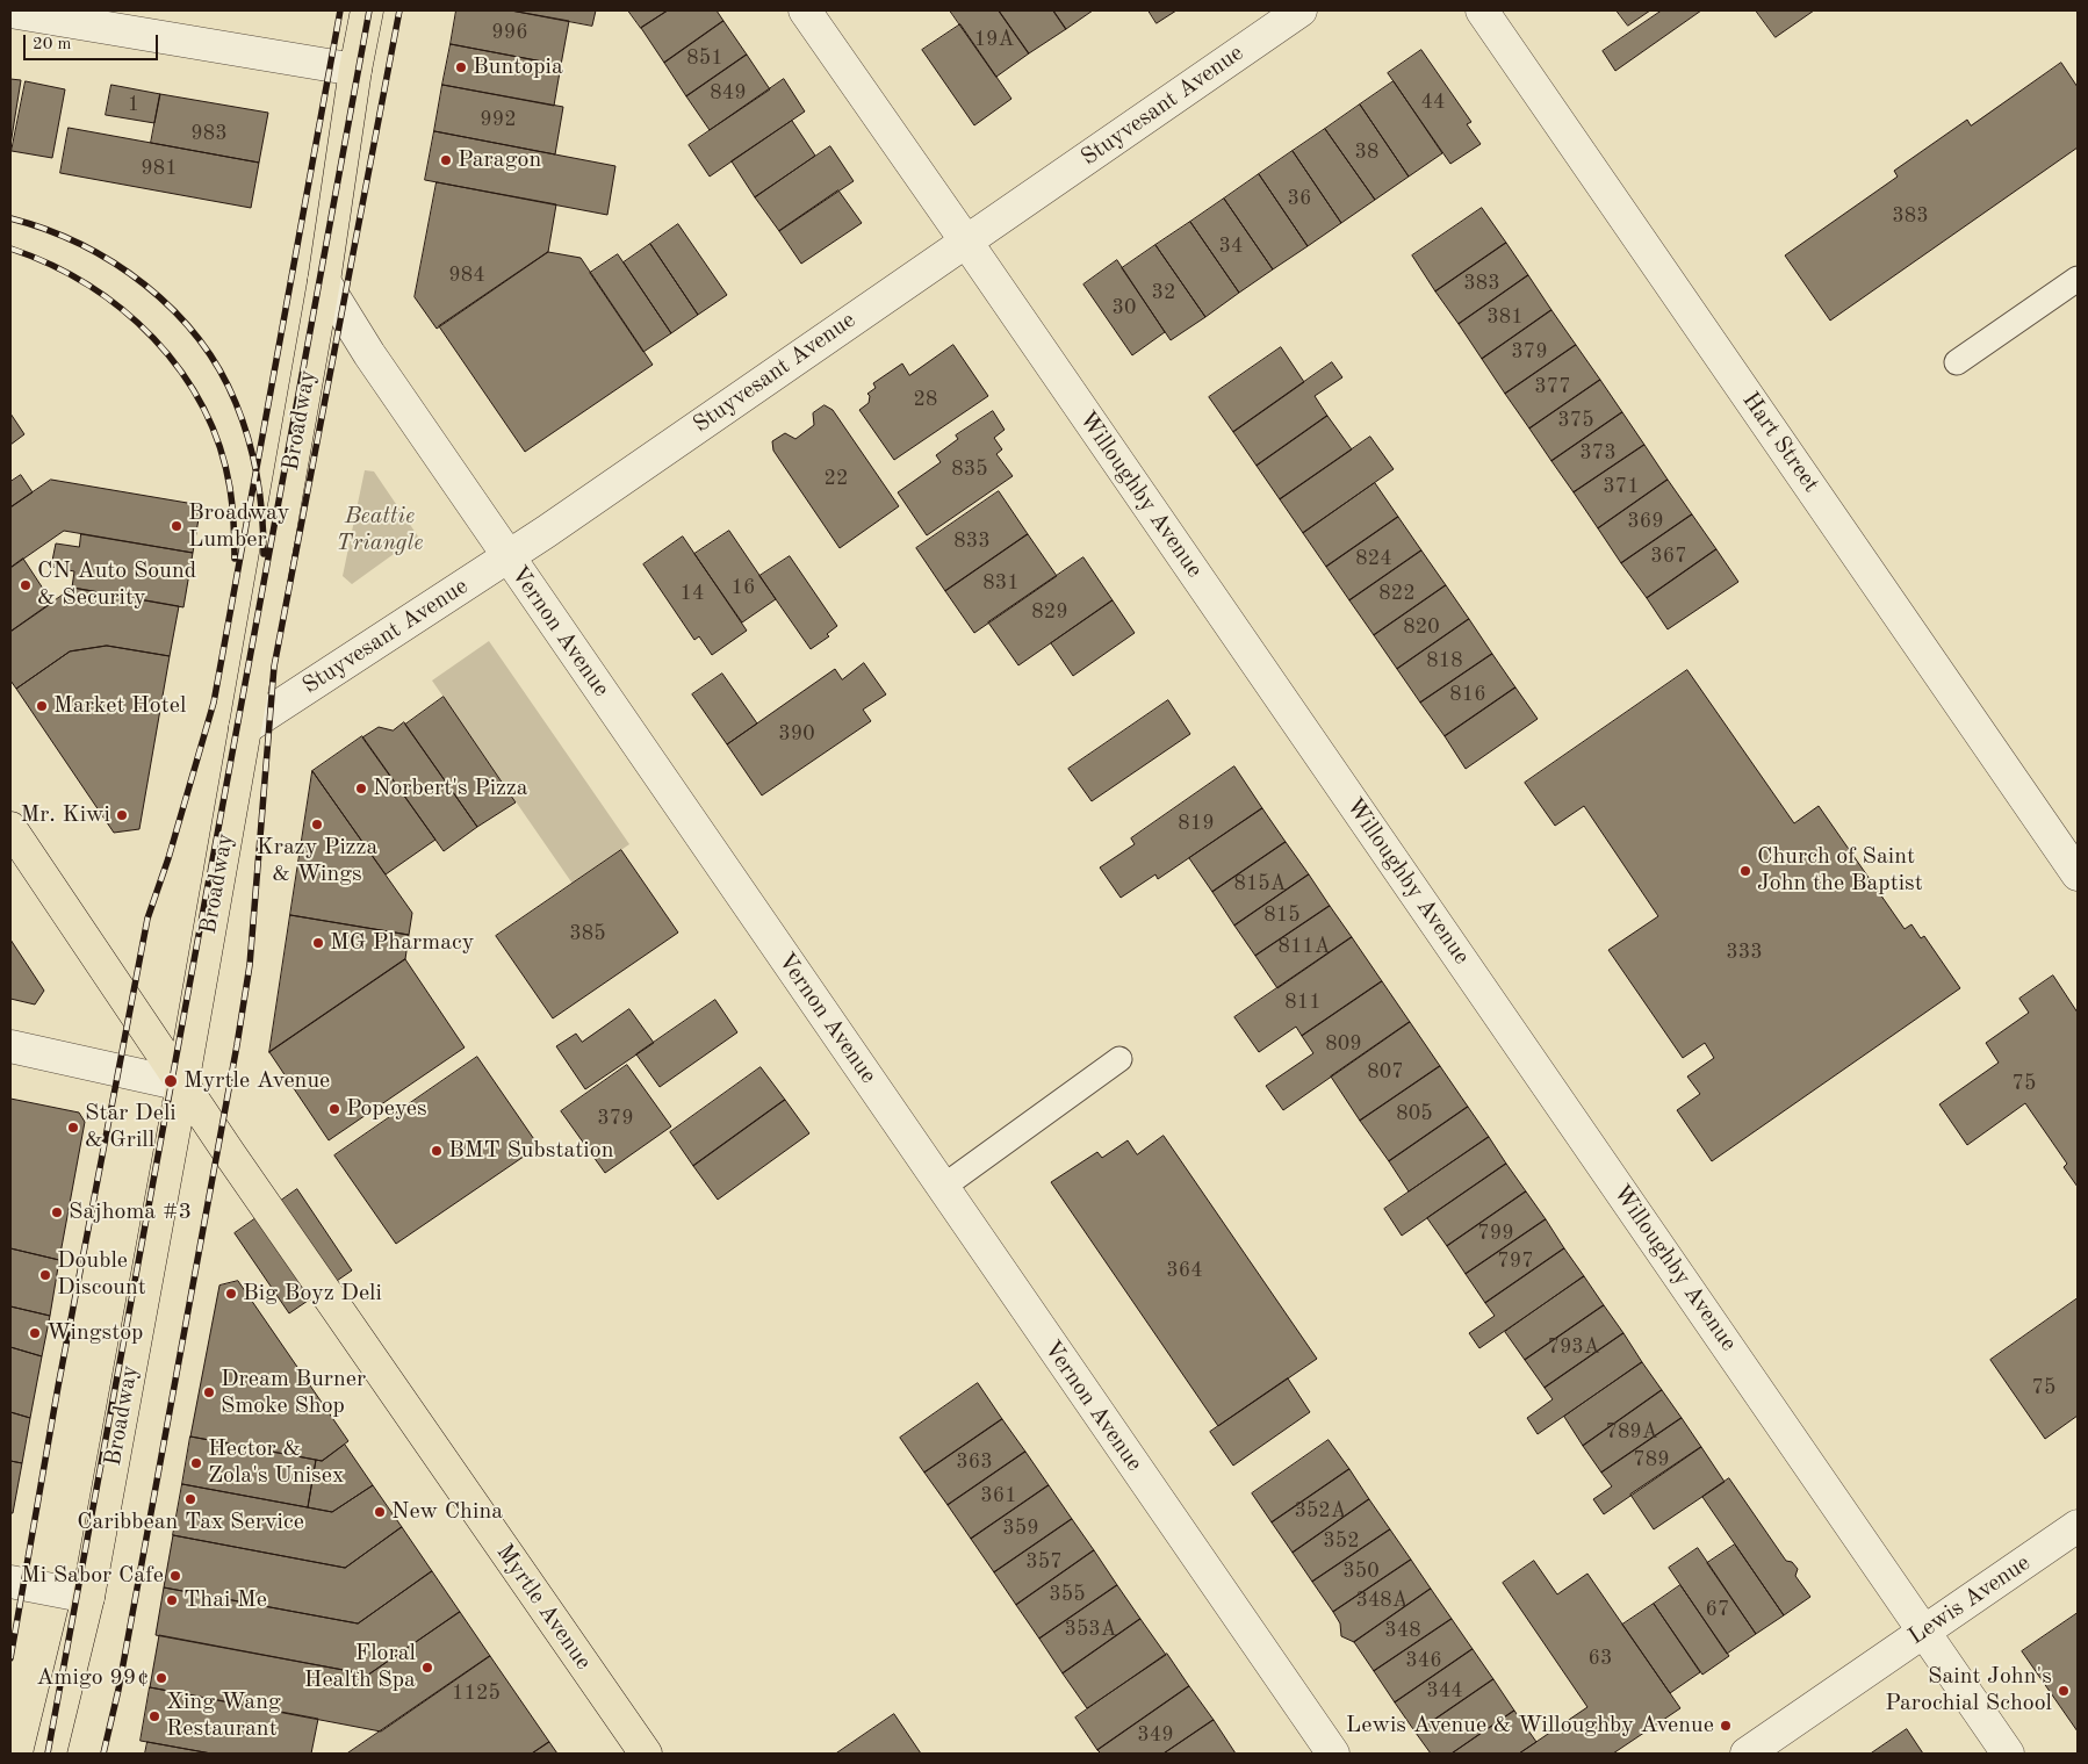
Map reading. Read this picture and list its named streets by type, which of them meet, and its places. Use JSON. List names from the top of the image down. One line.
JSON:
{"streets":{"main road":["Broadway","Myrtle Avenue"],"street":["Stuyvesant Avenue","Hart Street","Willoughby Avenue","Vernon Avenue","Lewis Avenue"]},"crossings":[["Stuyvesant Avenue","Broadway"],["Stuyvesant Avenue","Willoughby Avenue"],["Stuyvesant Avenue","Vernon Avenue"],["Broadway","Vernon Avenue"],["Broadway","Myrtle Avenue"],["Willoughby Avenue","Lewis Avenue"]],"parks":["Beattie Triangle"],"places":["Buntopia","Paragon","Broadway Lumber","CN Auto Sound & Security","Market Hotel","Norbert's Pizza","Mr. Kiwi","Krazy Pizza & Wings","Church of Saint John the Baptist","MG Pharmacy","Myrtle Avenue","Popeyes","Star Deli & Grill","BMT Substation","Sajhoma #3","Double Discount","Big Boyz Deli","Wingstop","Dream Burner Smoke Shop","Hector & Zola's Unisex","Caribbean Tax Service","New China","Mi Sabor Cafe","Thai Me","Floral Health Spa","Amigo 99¢","Saint John's Parochial School","Xing Wang Restaurant","Lewis Avenue & Willoughby Avenue"],"house_numbers":["996","19A","851","849","44","1","992","983","38","981","36","383","34","984","383","32","30","381","379","377","28","375","373","835","22","371","369","833","367","824","831","16","14","822","829","820","818","816","390","819","815A","815","385","811A","333","811","809","807","75","805","379","799","797","364","793A","75","789A","789","363","361","352A","359","352","357","350","355","348A","67","353A","348","63","346","344","1125","349"],"scale_bar":"20 m"}
